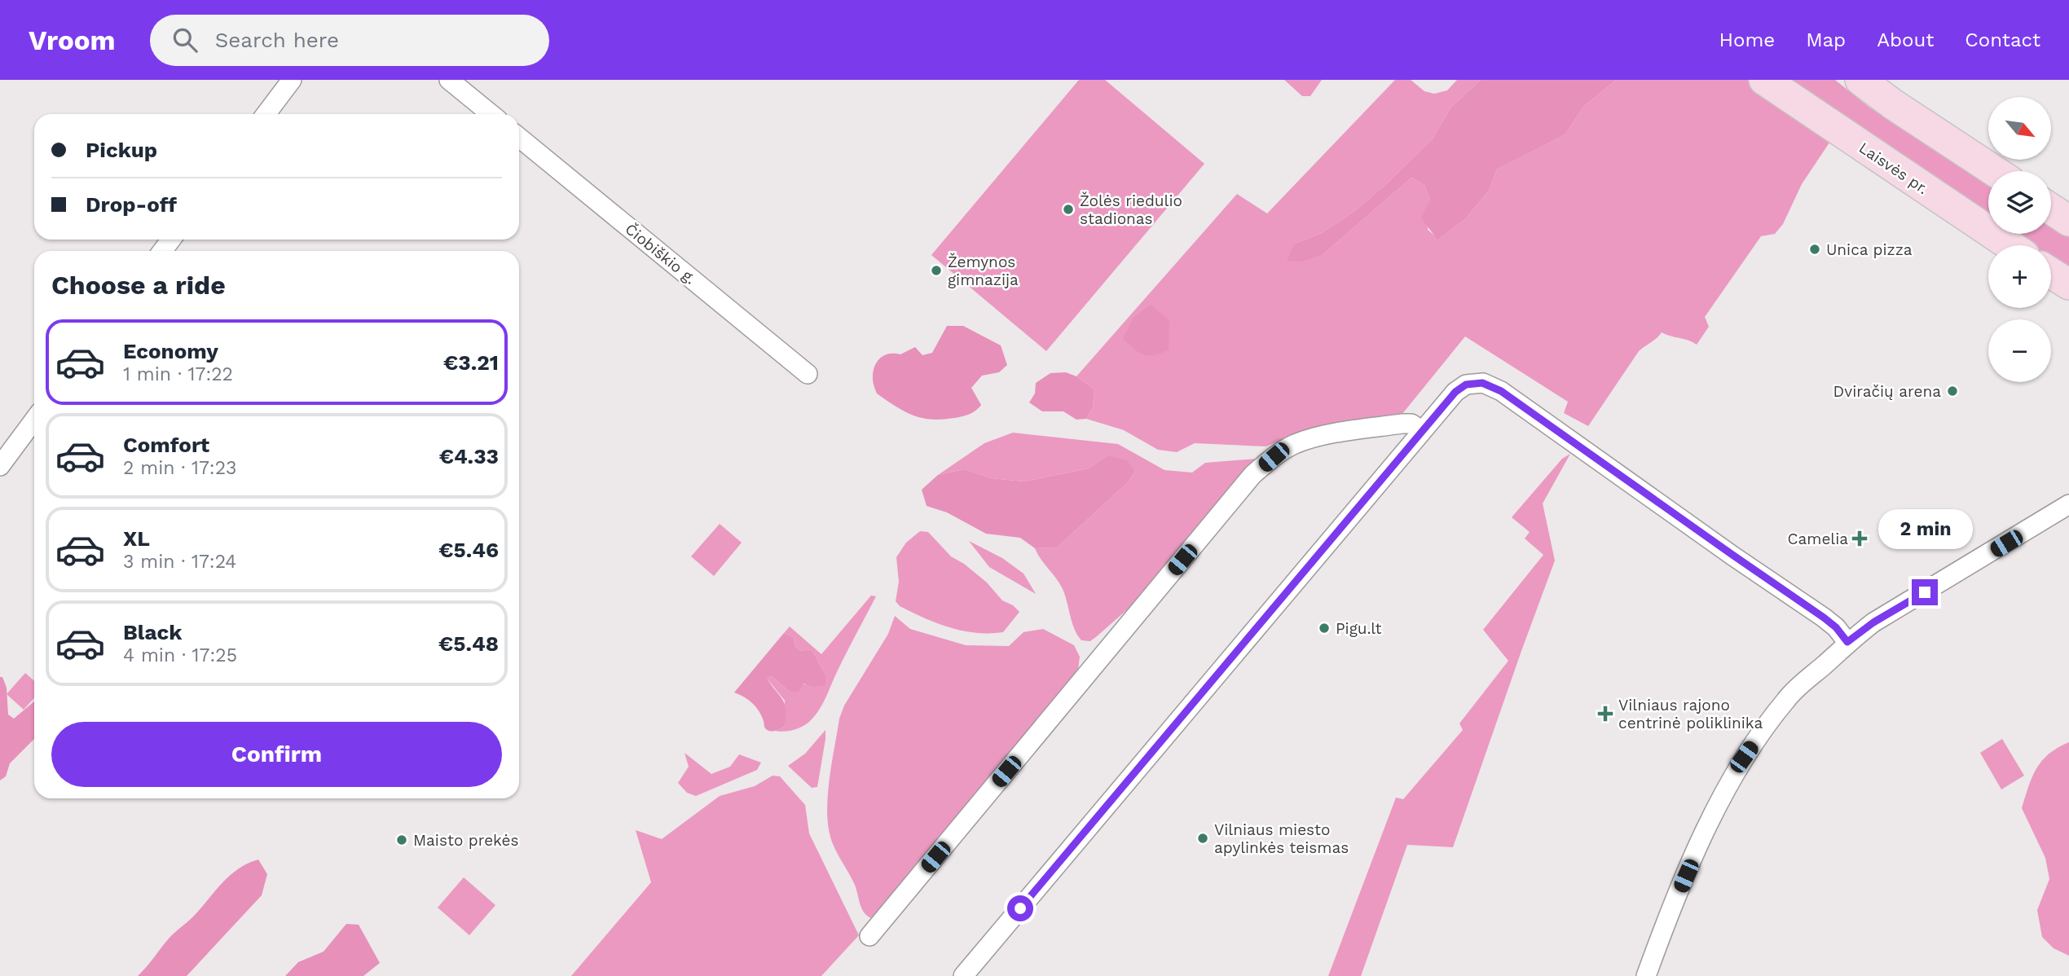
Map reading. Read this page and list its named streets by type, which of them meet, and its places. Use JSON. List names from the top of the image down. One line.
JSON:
{"streets":{"main road":["Laisvės pr."],"street":["Čiobiškio g."]},"places":{"other":["Žolės riedulio stadionas","Unica pizza","Žemynos gimnazija","Dviračių arena","Pigu.lt","Vilniaus miesto apylinkės teismas","Maisto prekės"],"health":["Camelia","Vilniaus rajono centrinė poliklinika"]},"north":"bottom right","page":{"header":"Vroom","search":"Search here","nav":["Home","Map","About","Contact"],"map_buttons":["+","−"],"banner":["Pickup","Drop-off"],"heading":"Choose a ride","list":[{"name":"Economy","note":"1 min · 17:22","value":"€3.21"},{"name":"Comfort","note":"2 min · 17:23","value":"€4.33"},{"name":"XL","note":"3 min · 17:24","value":"€5.46"},{"name":"Black","note":"4 min · 17:25","value":"€5.48"}],"bubble":"2 min","buttons":"Confirm"}}
